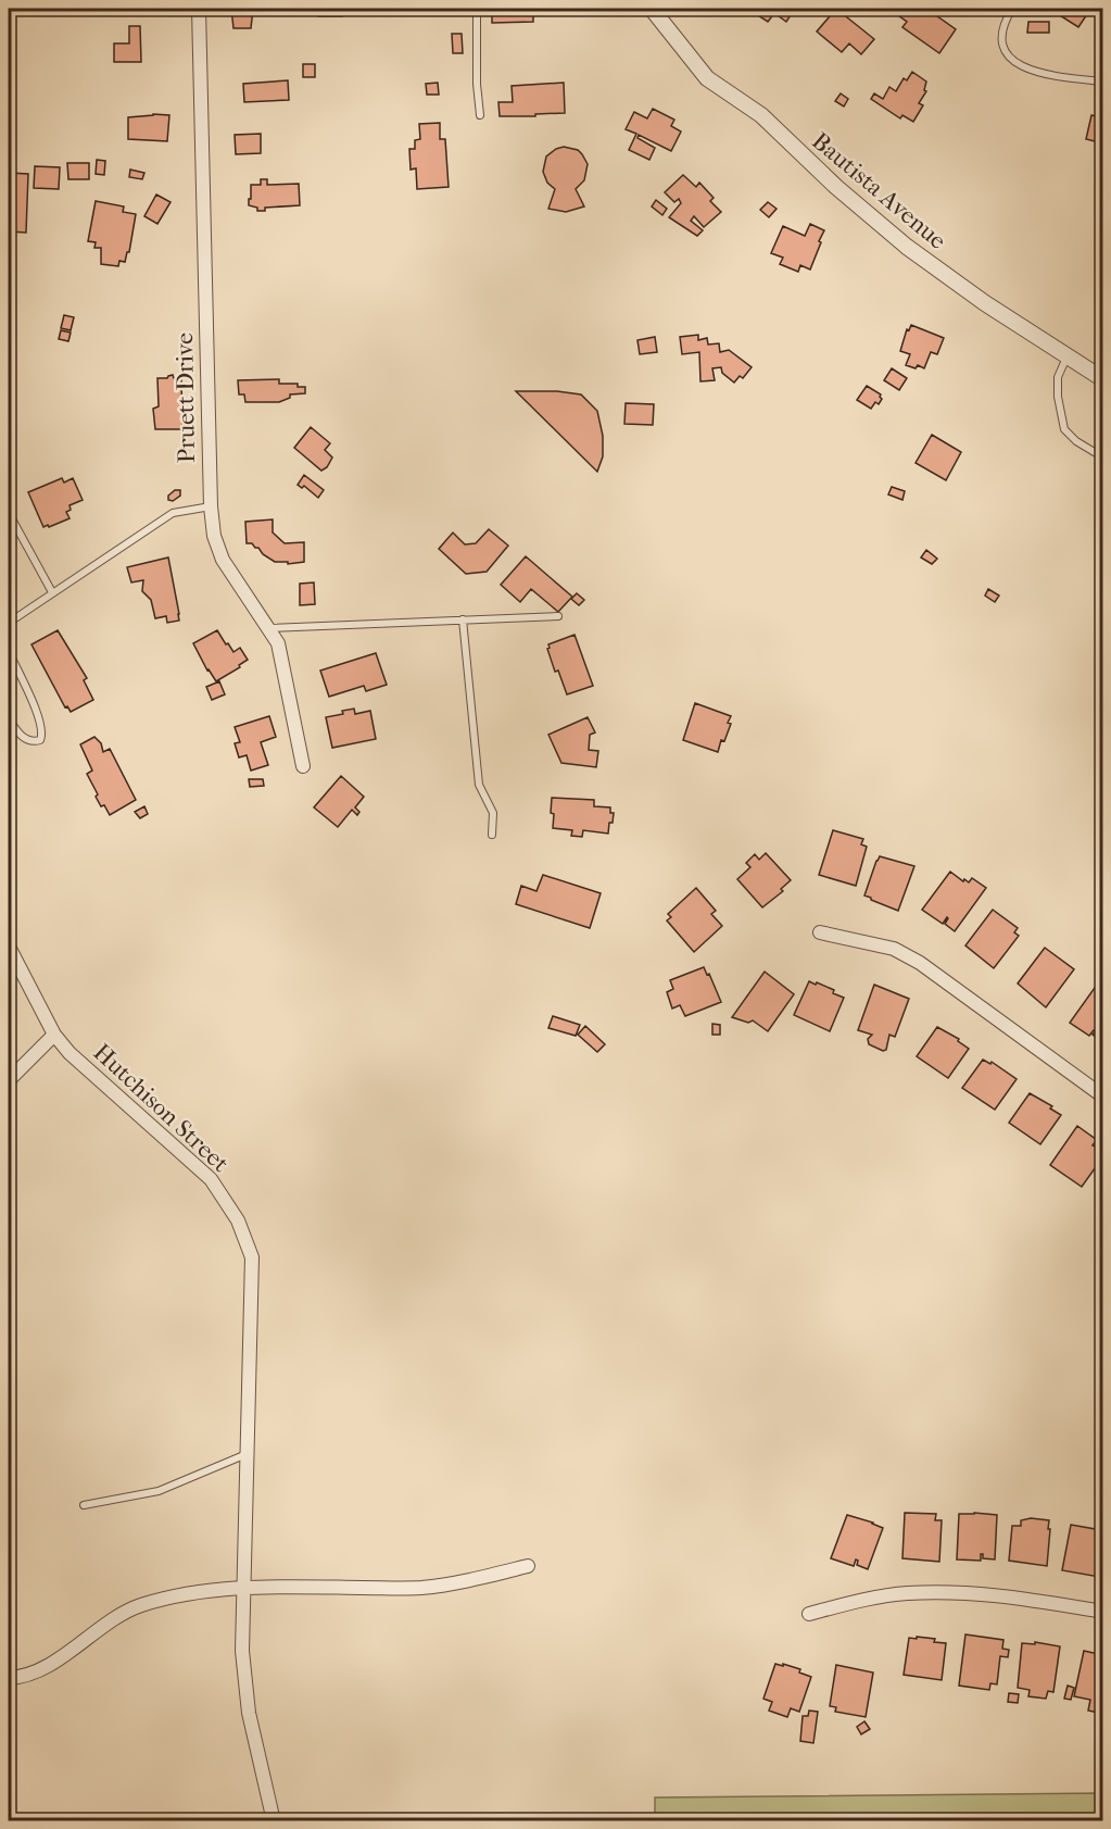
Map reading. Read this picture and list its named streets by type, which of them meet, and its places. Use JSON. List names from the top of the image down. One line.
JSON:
{"streets":{"street":["Bautista Avenue","Pruett Drive","Hutchison Street"]}}
